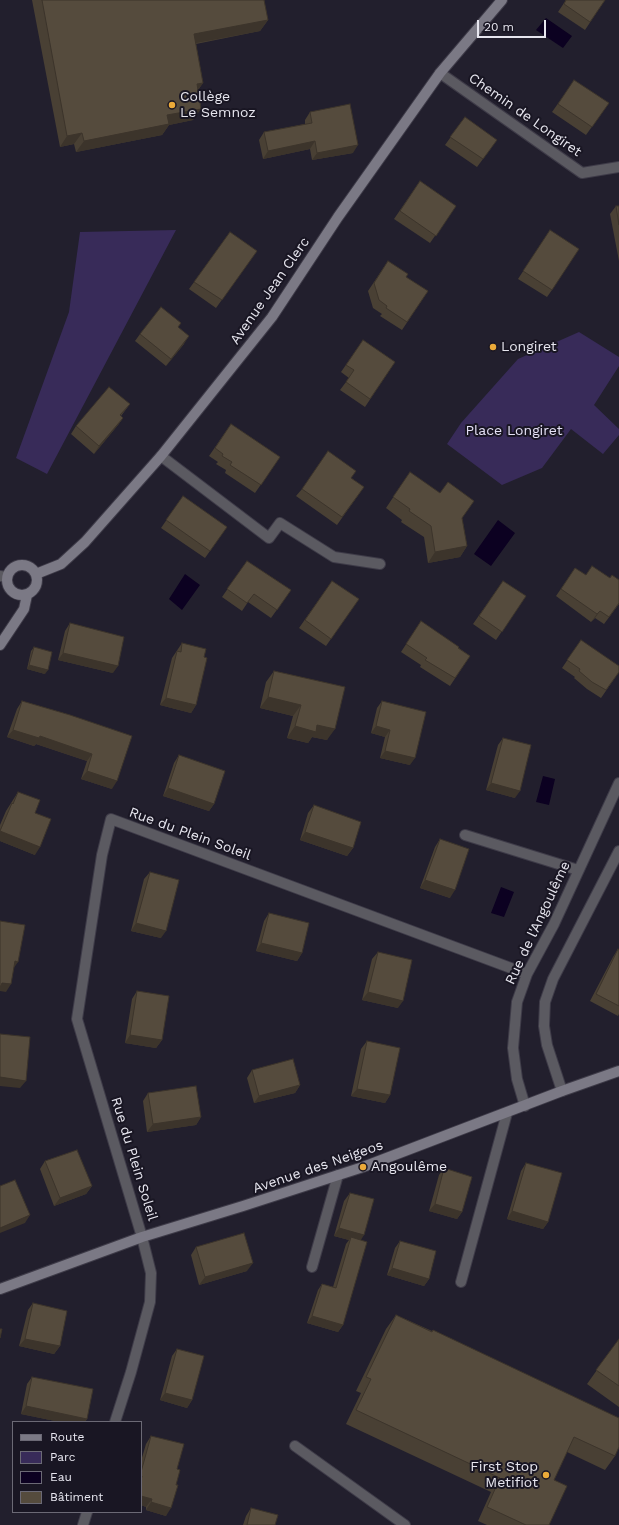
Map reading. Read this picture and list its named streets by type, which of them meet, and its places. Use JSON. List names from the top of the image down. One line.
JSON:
{"streets":{"street":["Chemin de Longiret","Avenue Jean Clerc","Rue du Plein Soleil","Rue de l'Angoulême","Avenue des Neigeos"]},"crossings":[["Chemin de Longiret","Avenue Jean Clerc"],["Rue du Plein Soleil","Rue de l'Angoulême"],["Rue du Plein Soleil","Avenue des Neigeos"],["Rue de l'Angoulême","Avenue des Neigeos"]],"parks":["Place Longiret"],"places":["Collège Le Semnoz","Longiret","Angoulême","First Stop Metifiot"],"legend":["Route","Parc","Eau","Bâtiment"],"scale_bar":"20 m"}
